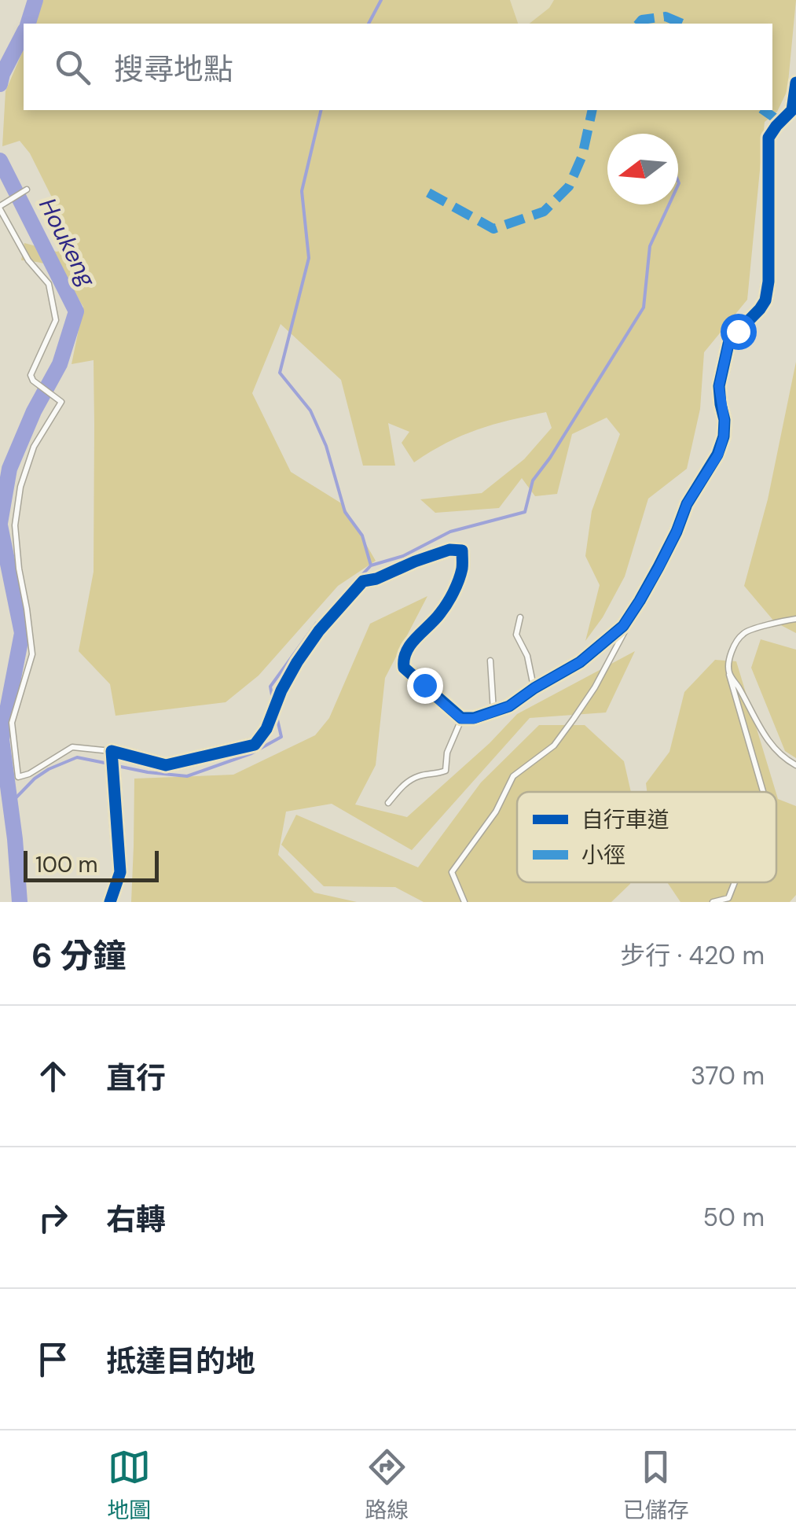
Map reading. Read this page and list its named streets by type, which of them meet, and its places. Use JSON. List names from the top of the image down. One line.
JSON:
{"water":["Houkeng"],"legend":["自行車道","小徑"],"scale_bar":"100 m","north":"left","page":{"search":"搜尋地點","scale":"100 m","heading":["6 分鐘","步行 · 420 m"],"list":[["直行","370 m"],["右轉","50 m"],"抵達目的地"],"nav":["地圖","路線","已儲存"]}}
